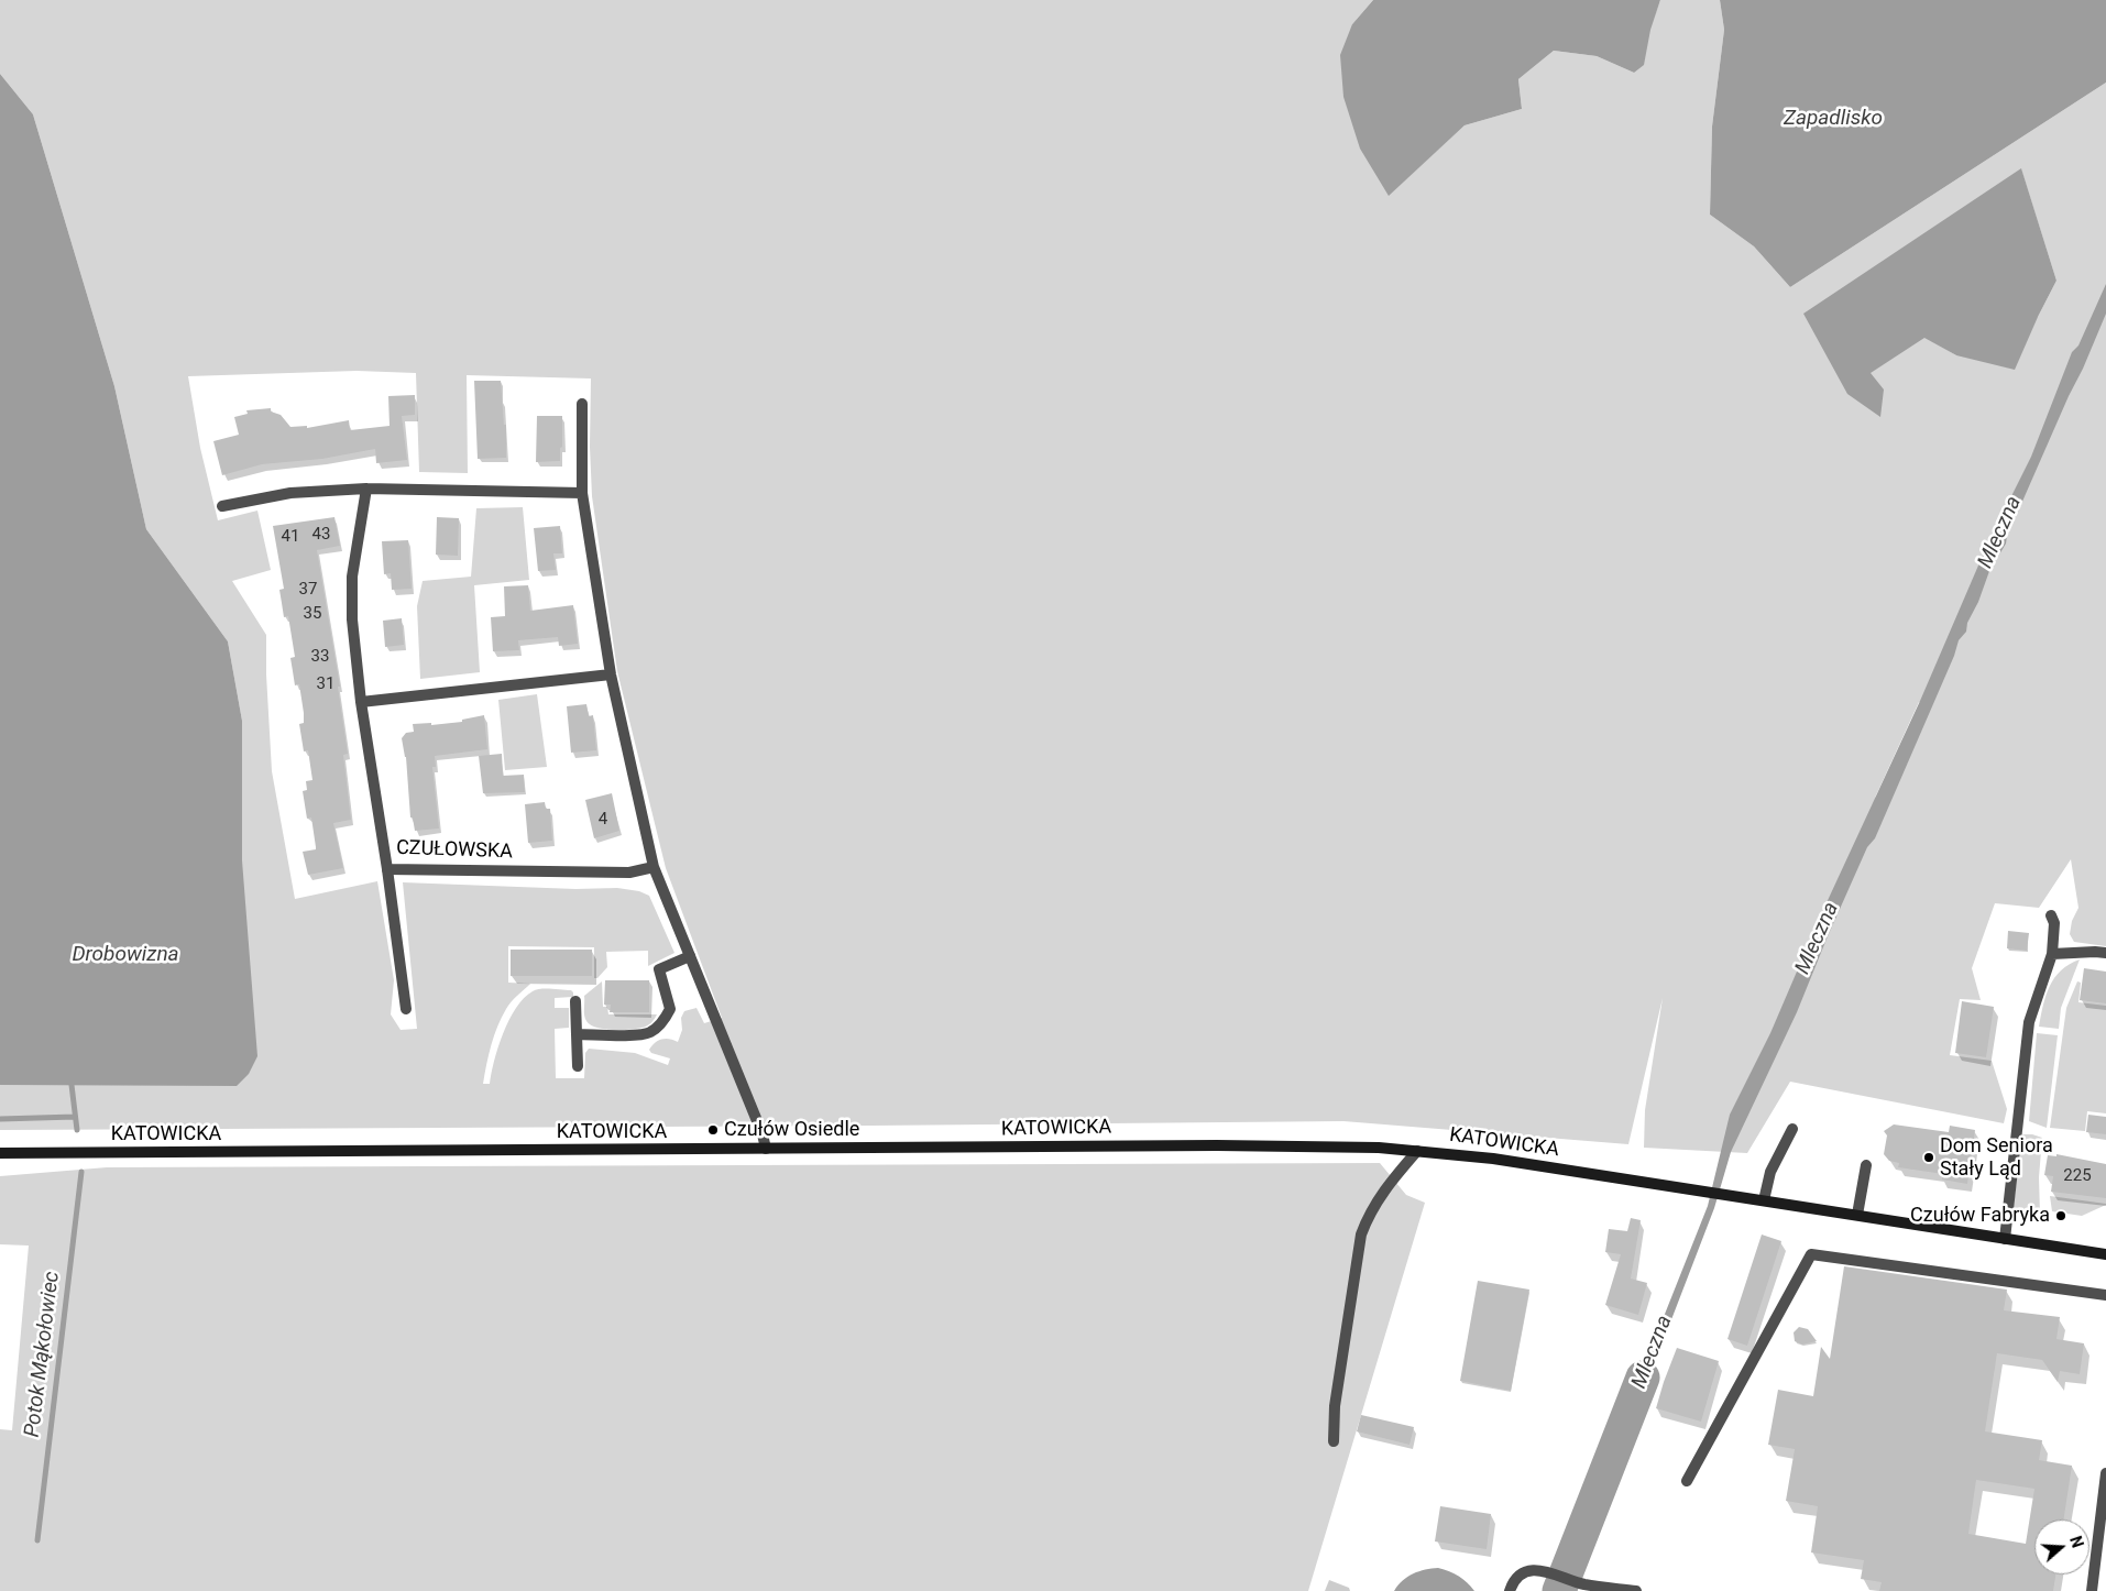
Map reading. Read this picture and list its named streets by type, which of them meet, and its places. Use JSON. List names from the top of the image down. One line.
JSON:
{"streets":{"main road":["KATOWICKA"],"street":["CZUŁOWSKA"]},"water":["Zapadlisko","Mleczna","Drobowizna","Potok Mąkołowiec"],"places":["Czułów Osiedle","Dom Seniora Stały Ląd","Czułów Fabryka"],"house_numbers":["43","41","37","35","33","31","4","225"],"north":"right"}
